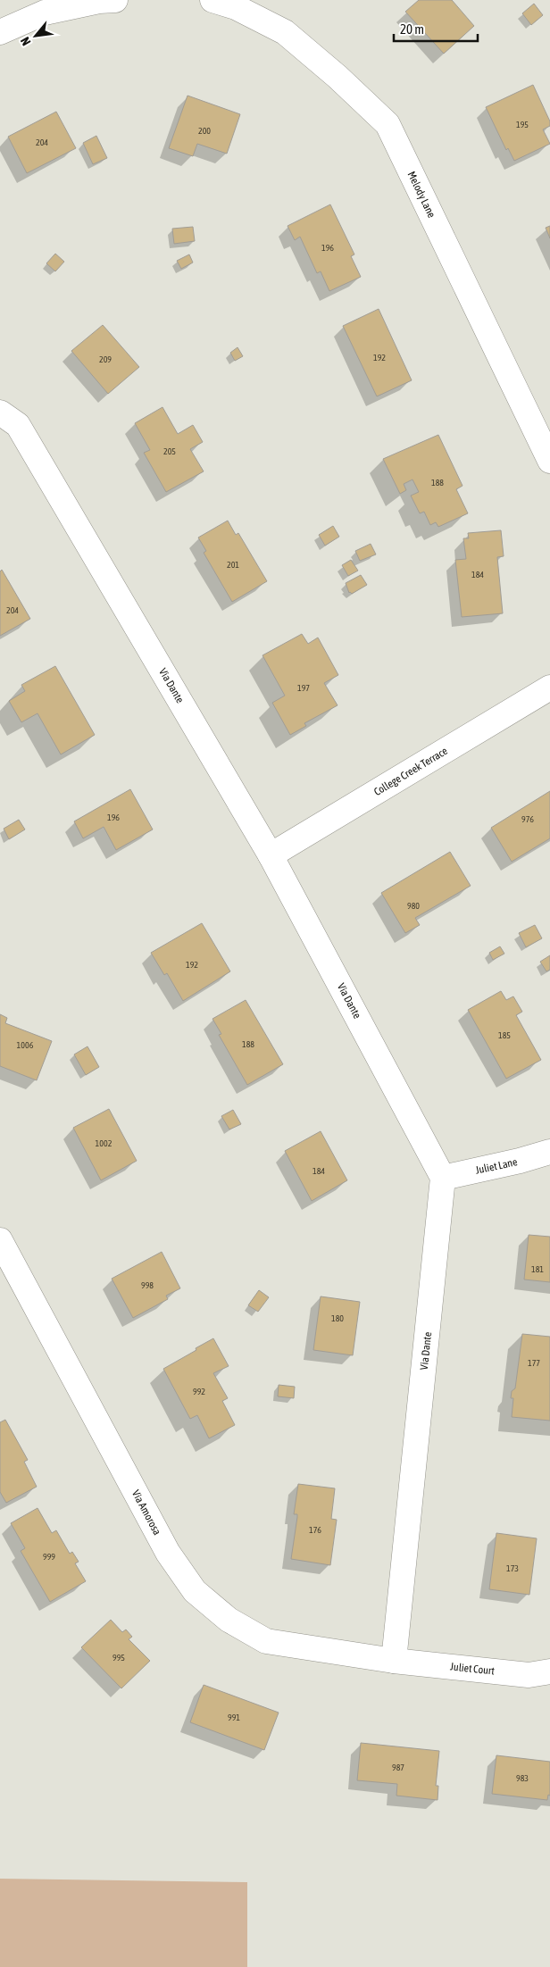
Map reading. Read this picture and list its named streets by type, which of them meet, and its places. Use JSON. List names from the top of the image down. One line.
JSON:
{"streets":{"street":["Melody Lane","Via Dante","College Creek Terrace","Juliet Lane","Via Amorosa","Juliet Court"]},"crossings":[["Via Dante","College Creek Terrace"],["Via Dante","Juliet Lane"],["Via Dante","Via Amorosa"],["Via Dante","Juliet Court"],["Via Amorosa","Juliet Court"]],"house_numbers":["195","200","204","196","192","209","205","188","201","184","204","197","196","976","980","192","185","188","1006","1002","184","181","998","180","177","992","176","999","173","995","991","987","983"],"scale_bar":"20 m","north":"bottom left"}
